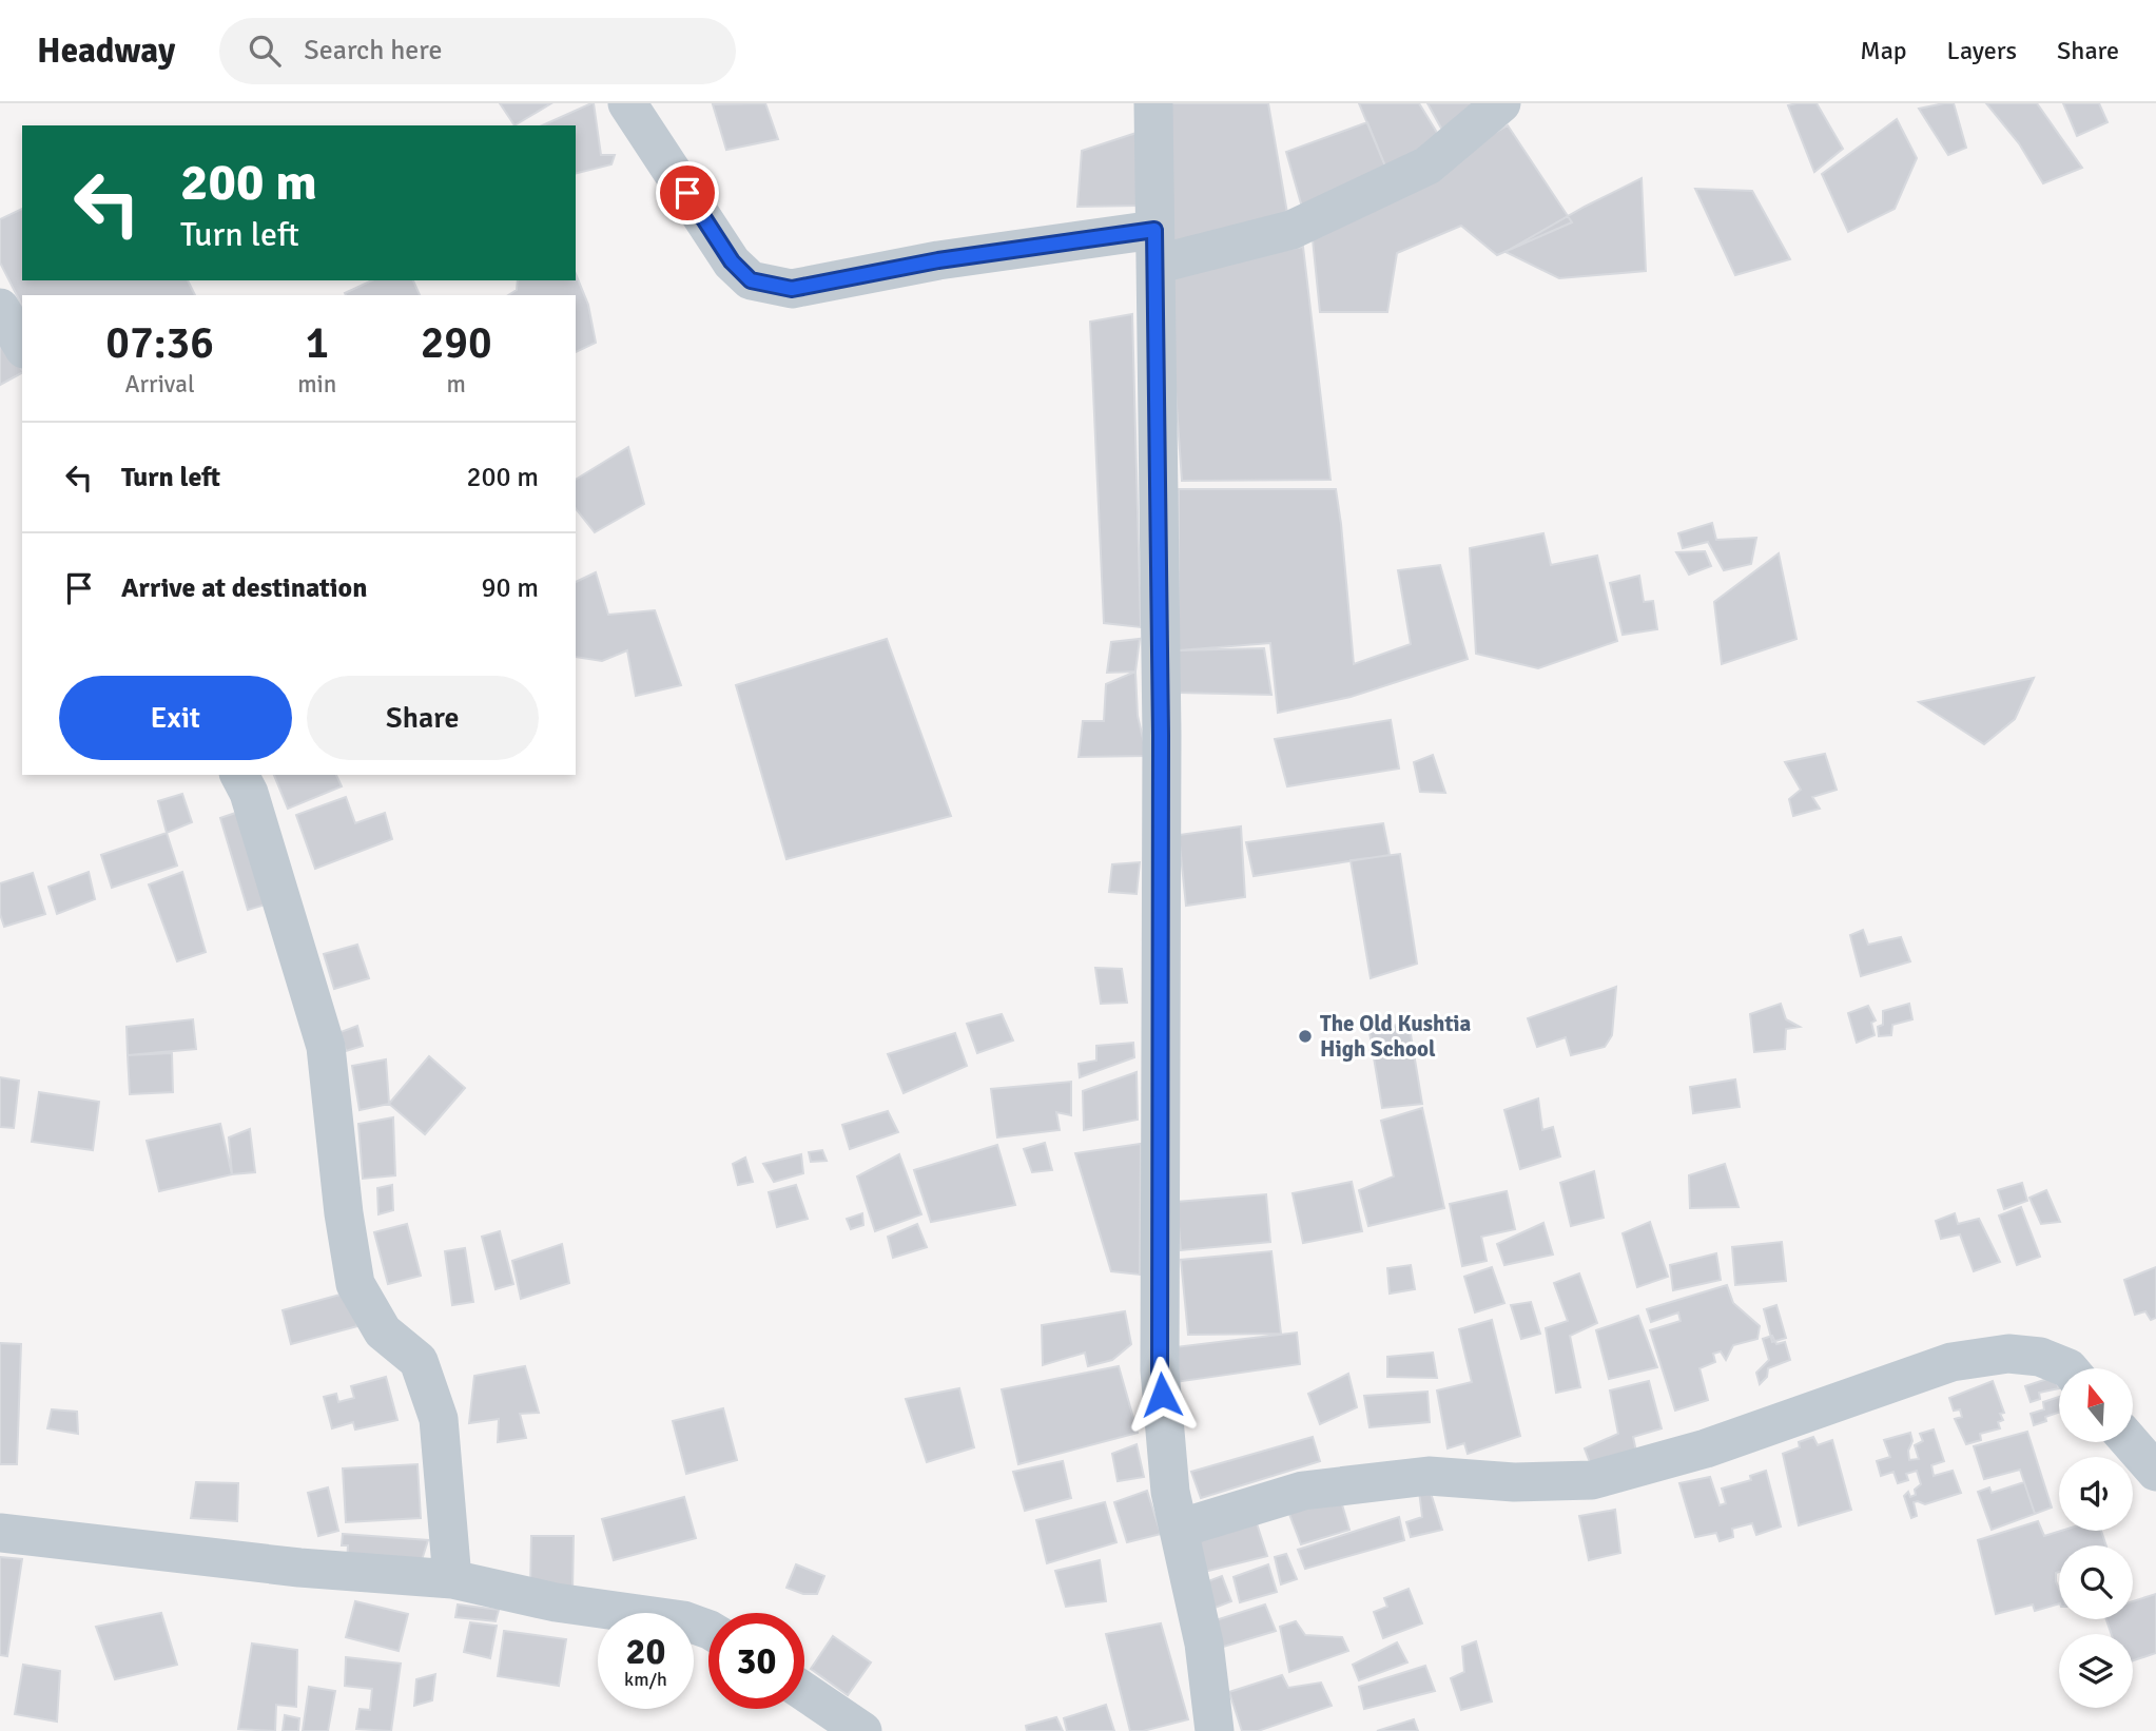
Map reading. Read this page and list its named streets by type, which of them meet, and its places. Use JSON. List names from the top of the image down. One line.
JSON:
{"places":["The Old Kushtia High School"],"north":"top","page":{"header":"Headway","search":"Search here","nav":["Map","Layers","Share"],"turn":["200 m","Turn left"],"eta":["07:36","Arrival","1","min","290","m"],"list":[{"name":"Turn left","value":"200 m"},{"name":"Arrive at destination","value":"90 m"}],"buttons":["Exit","Share"],"speed":"20 km/h","limit":"30"}}
